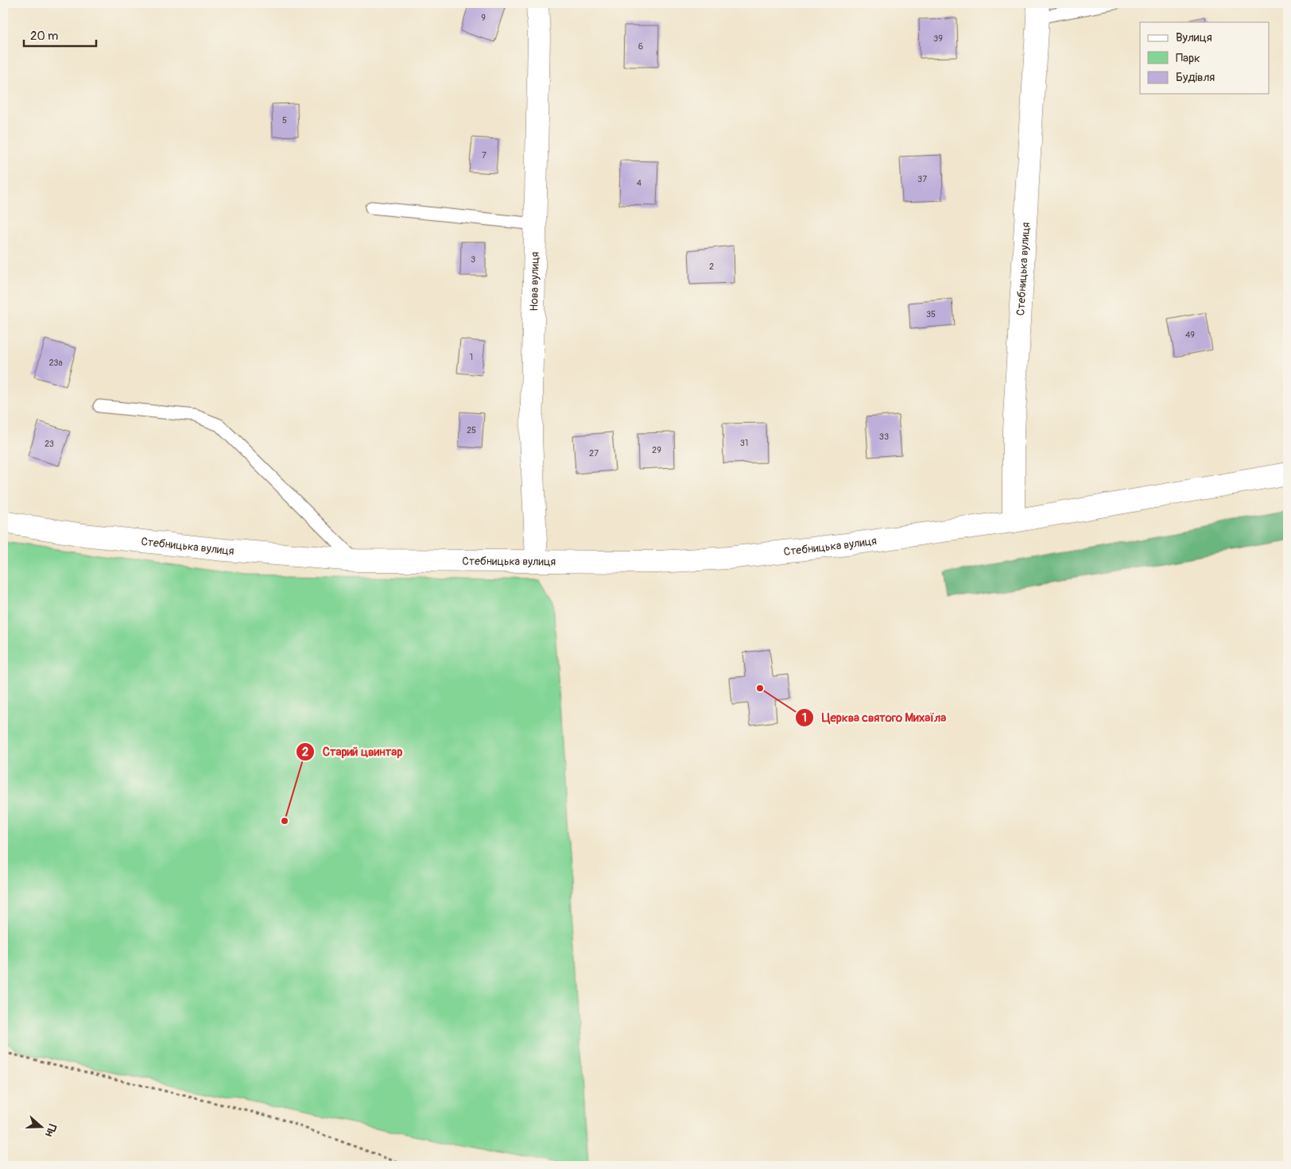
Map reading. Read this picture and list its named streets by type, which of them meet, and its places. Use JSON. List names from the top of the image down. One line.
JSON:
{"streets":{"street":["Стебницька вулиця","Нова вулиця"]},"crossings":[["Стебницька вулиця","Нова вулиця"]],"places":["Церква святого Михаїла","Старий цвинтар"],"house_numbers":["9","39","6","5","7","37","4","3","2","35","49","1","23а","25","33","31","23","29","27"],"legend":["Вулиця","Парк","Будівля"],"scale_bar":"20 m","north":"right"}
